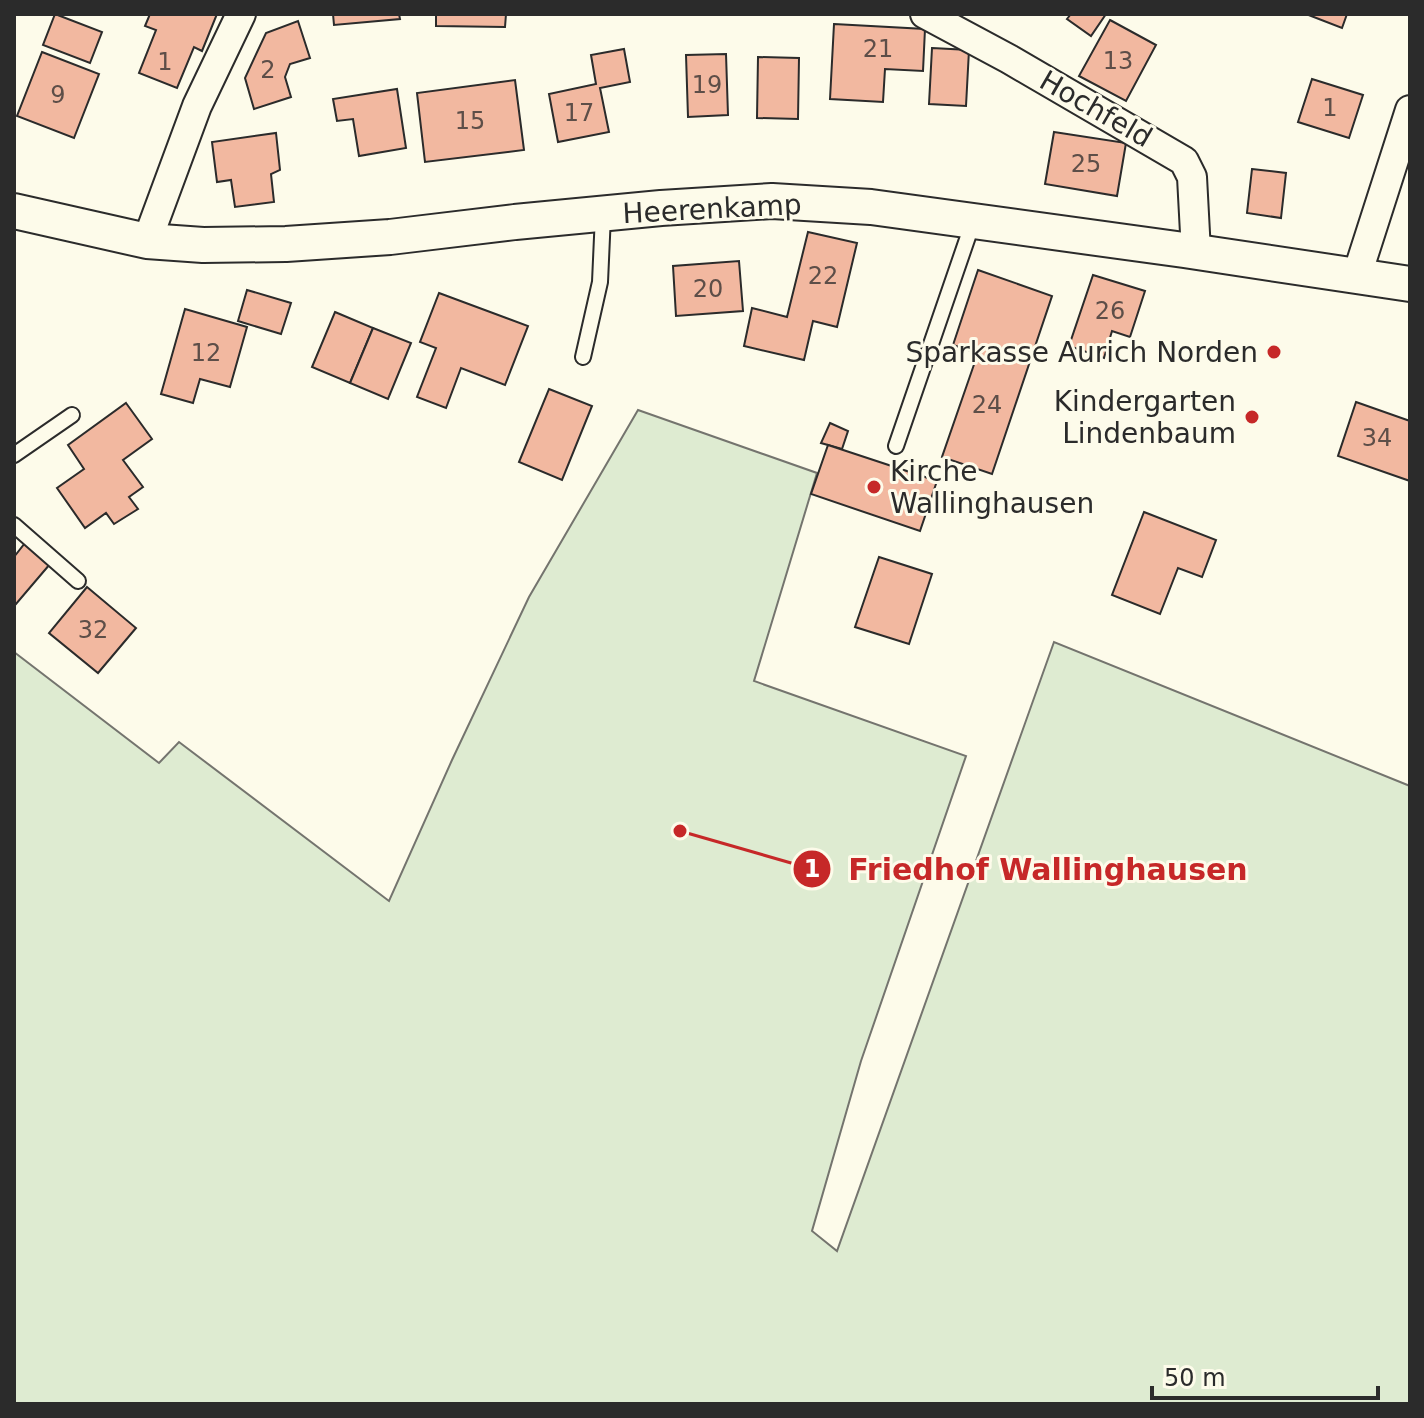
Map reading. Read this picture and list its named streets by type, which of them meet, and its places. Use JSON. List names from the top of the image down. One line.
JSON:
{"streets":{"street":["Hochfeld","Heerenkamp"]},"crossings":[["Hochfeld","Heerenkamp"]],"places":["Sparkasse Aurich Norden","Kindergarten Lindenbaum","Kirche Wallinghausen","Friedhof Wallinghausen"],"house_numbers":["21","13","1","2","19","9","1","17","15","25","22","20","26","12","24","34","32"],"scale_bar":"50 m"}
